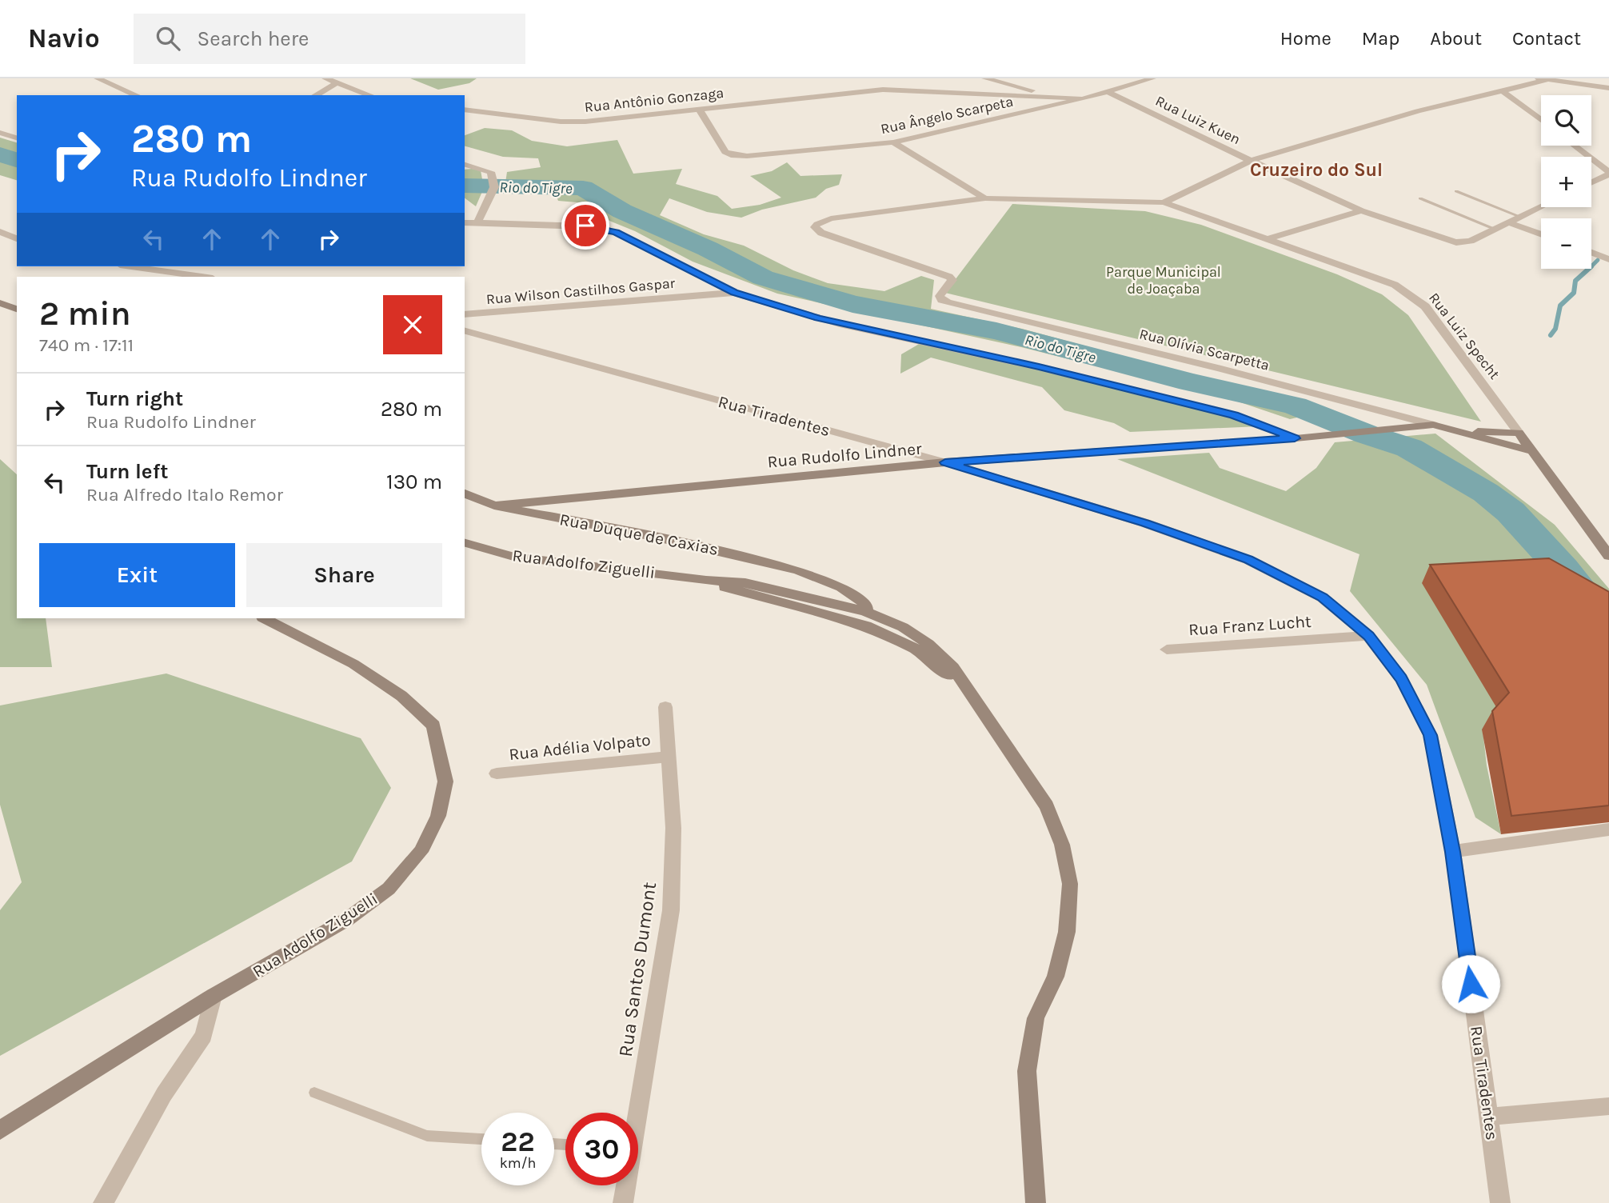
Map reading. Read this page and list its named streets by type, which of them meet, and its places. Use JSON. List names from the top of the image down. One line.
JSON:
{"streets":{"main road":["Rua Luiz Specht","Rua Olívia Scarpetta","Rua Rudolfo Lindner","Rua Duque de Caxias","Rua Adolfo Ziguelli"],"street":["Rua Antônio Gonzaga","Rua Ângelo Scarpeta","Rua Luiz Kuen","Rua Wilson Castilhos Gaspar","Rua Tiradentes","Rua Franz Lucht","Rua Adélia Volpato","Rua Santos Dumont"]},"crossings":[["Rua Antônio Gonzaga","Rua Ângelo Scarpeta"],["Rua Ângelo Scarpeta","Rua Luiz Kuen"],["Rua Luiz Specht","Rua Olívia Scarpetta"],["Rua Olívia Scarpetta","Rua Rudolfo Lindner"],["Rua Tiradentes","Rua Rudolfo Lindner"],["Rua Tiradentes","Rua Franz Lucht"],["Rua Rudolfo Lindner","Rua Duque de Caxias"],["Rua Duque de Caxias","Rua Adolfo Ziguelli"],["Rua Adélia Volpato","Rua Santos Dumont"]],"districts":["Cruzeiro do Sul"],"water":["Rio do Tigre"],"parks":["Parque Municipal de Joaçaba"],"page":{"header":"Navio","search":"Search here","nav":["Home","Map","About","Contact"],"map_buttons":["+","−"],"turn":["280 m","Rua Rudolfo Lindner"],"heading":["2 min","740 m · 17:11"],"list":[{"name":"Turn right","note":"Rua Rudolfo Lindner","value":"280 m"},{"name":"Turn left","note":"Rua Alfredo Italo Remor","value":"130 m"}],"buttons":["Exit","Share"],"speed":"22 km/h","limit":"30"}}
